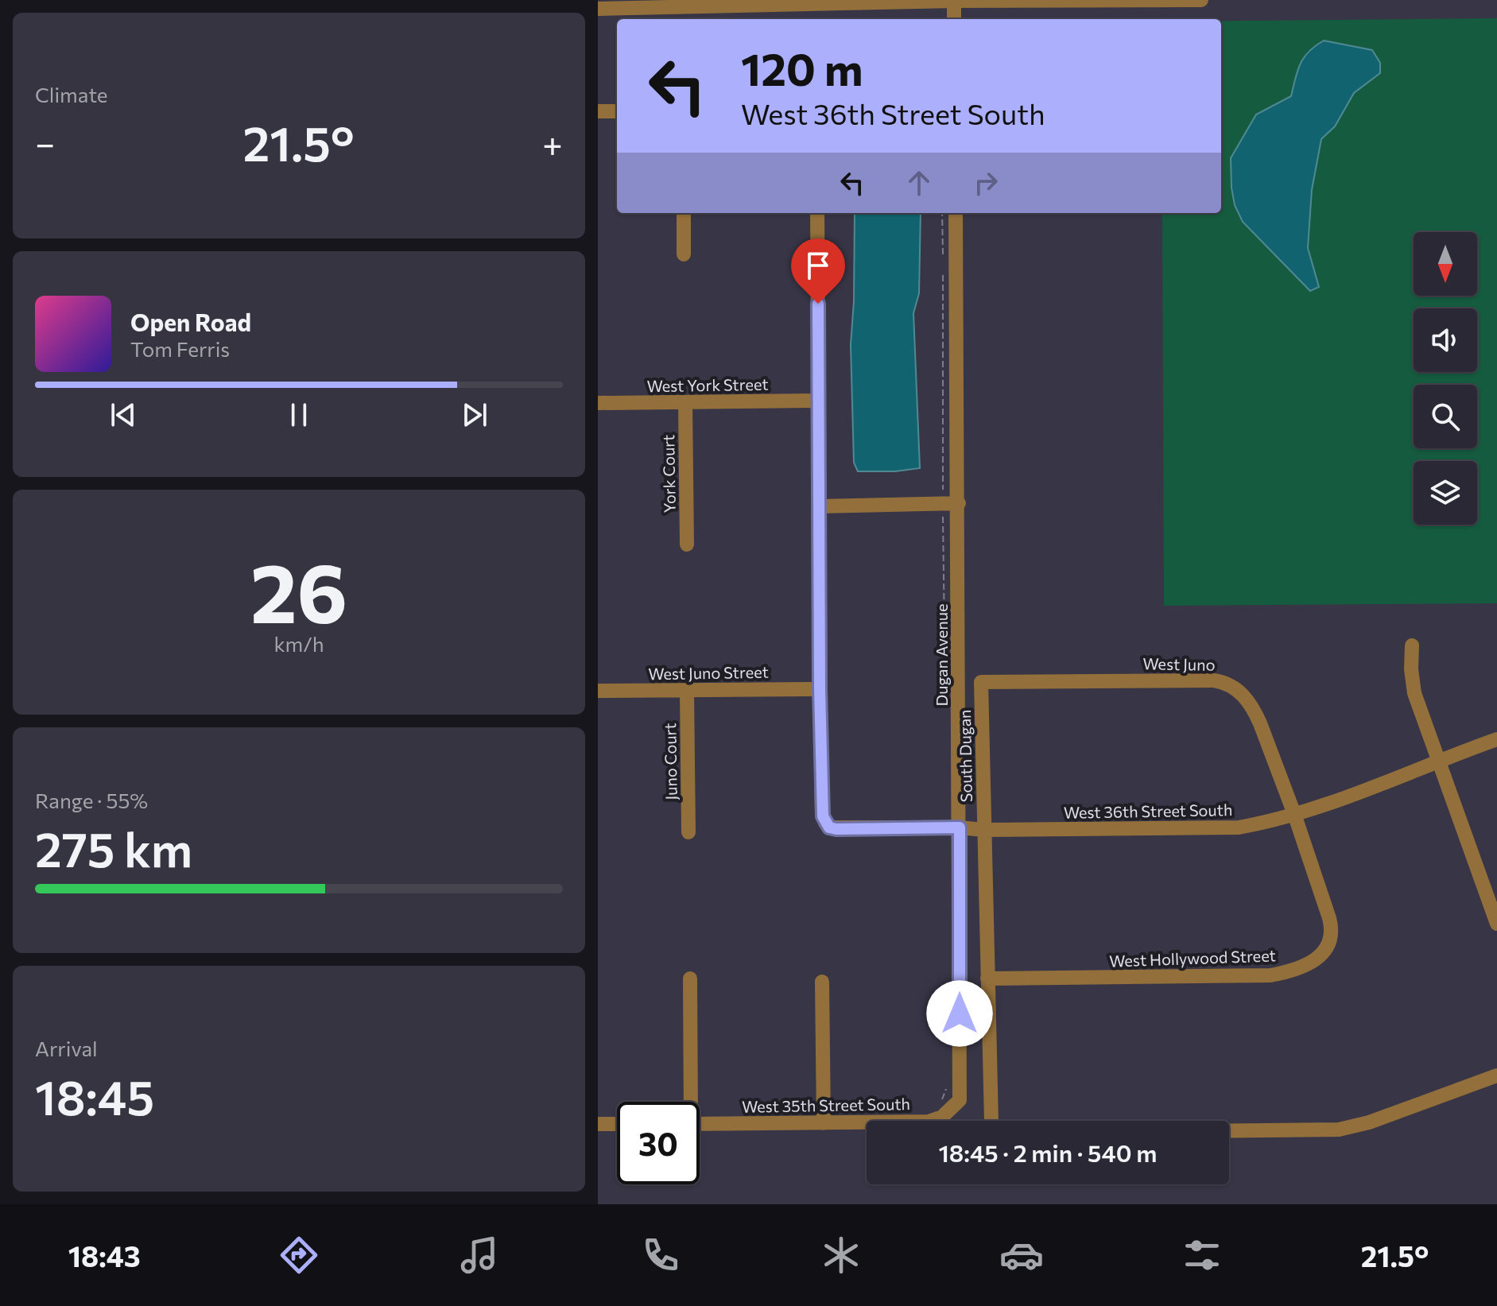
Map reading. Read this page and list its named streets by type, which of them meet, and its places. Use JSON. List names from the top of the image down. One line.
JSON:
{"streets":{"street":["West York Street","York Court","Dugan Avenue","West Juno","West Juno Street","South Dugan","Juno Court","West 36th Street South","West Hollywood Street","West 35th Street South"]},"crossings":[["West York Street","York Court"],["Dugan Avenue","West 36th Street South"],["Dugan Avenue","West 35th Street South"],["West Juno","South Dugan"],["West Juno","West 36th Street South"],["West Juno","West Hollywood Street"],["West Juno Street","Juno Court"],["West Juno Street","West 36th Street South"],["South Dugan","West 36th Street South"],["South Dugan","West Hollywood Street"],["West 36th Street South","West Hollywood Street"]],"north":"bottom","page":{"tile":["Climate",["26","km/h"],["Range · 55%","275 km"],["Arrival","18:45"]],"turn":["120 m","West 36th Street South"],"heat":["−","21.5°","+"],"song":["Open Road","Tom Ferris"],"limit":"30","trip":"18:45 · 2 min · 540 m","tabs":["18:43","21.5°"]}}
